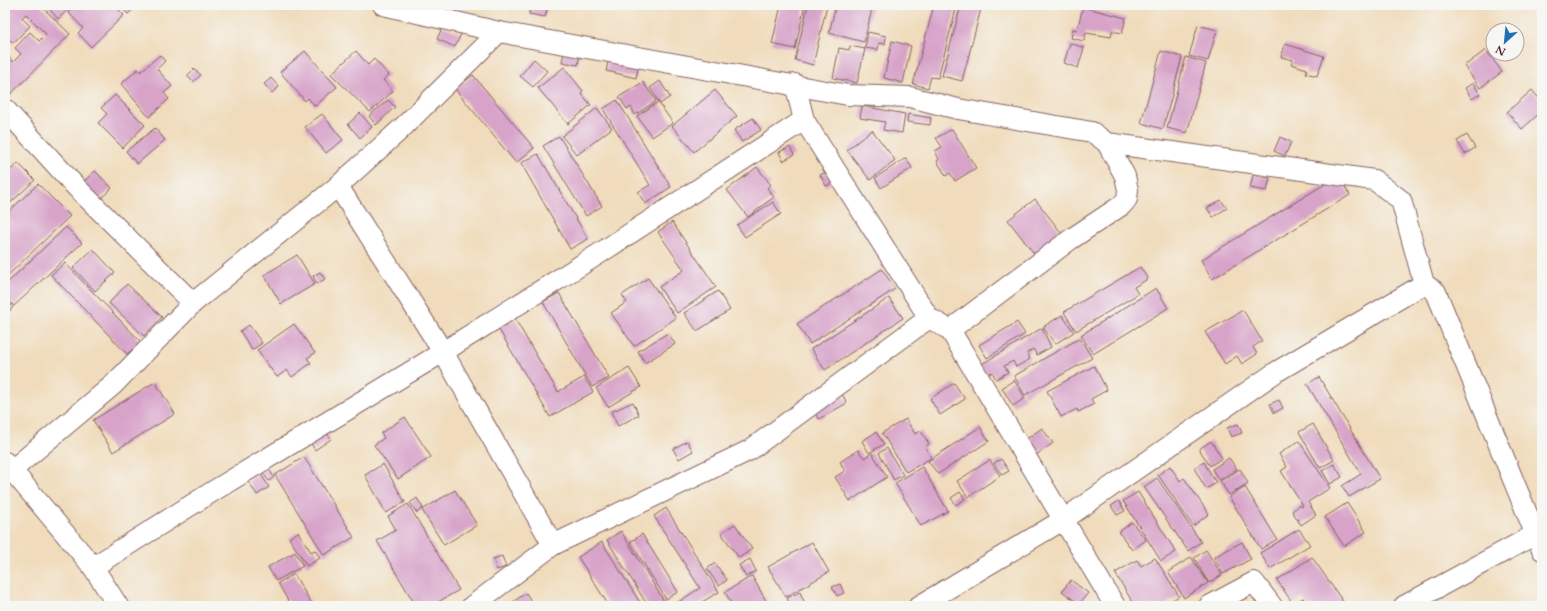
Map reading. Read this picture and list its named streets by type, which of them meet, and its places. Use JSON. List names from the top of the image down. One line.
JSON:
{"north":"bottom left"}
